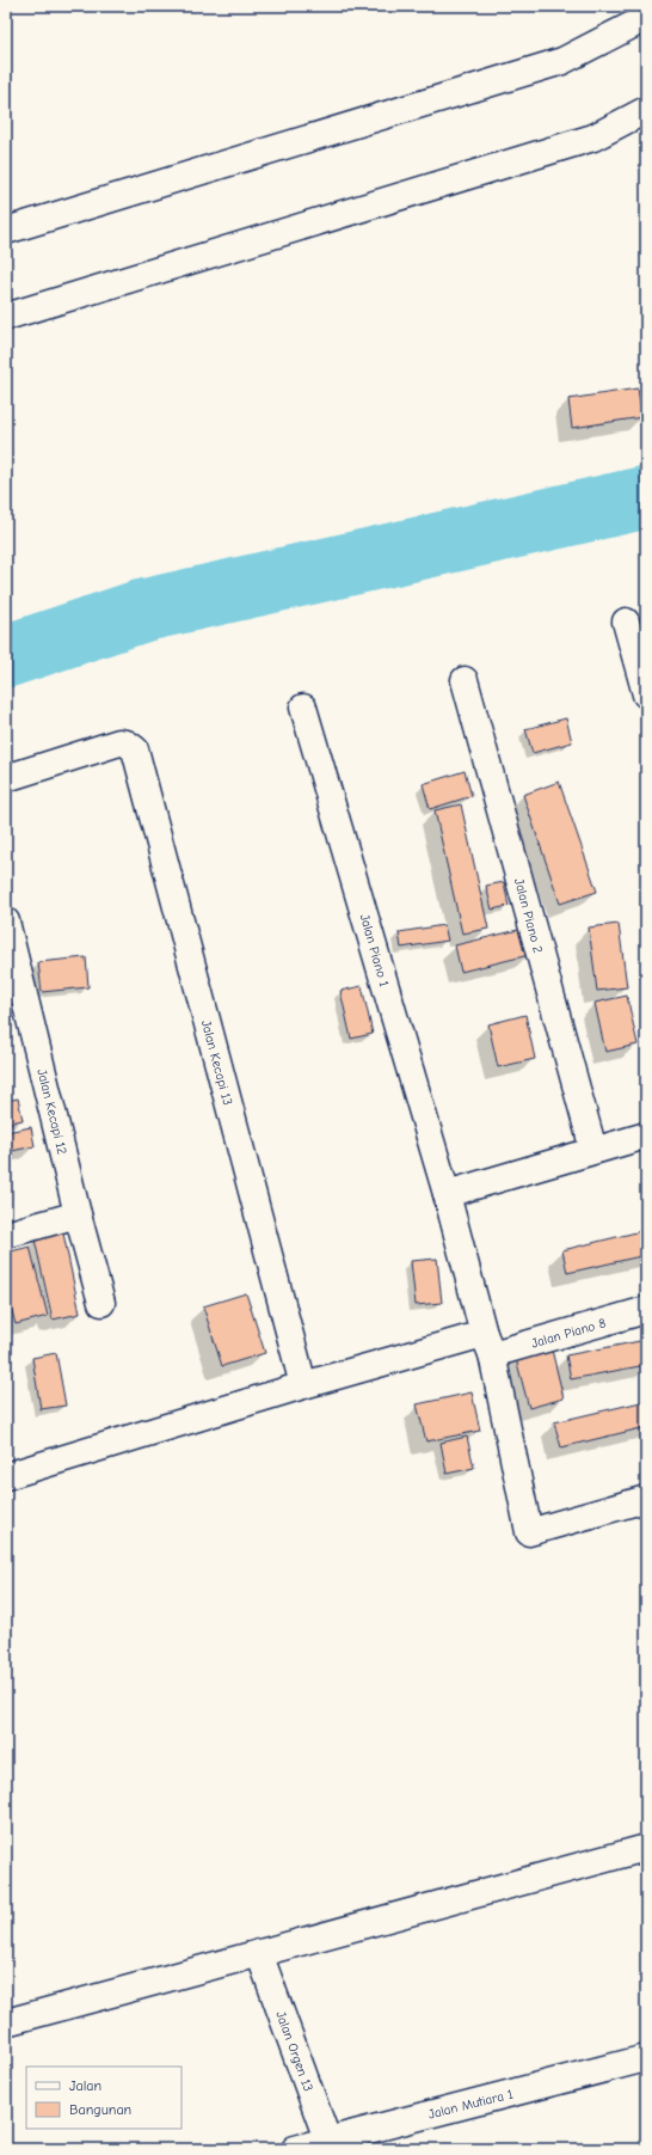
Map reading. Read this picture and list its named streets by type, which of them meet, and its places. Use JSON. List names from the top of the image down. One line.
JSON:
{"streets":{"street":["Jalan Piano 2","Jalan Piano 1","Jalan Kecapi 13","Jalan Kecapi 12","Jalan Piano 8","Jalan Orgen 13","Jalan Mutiara 1"]},"crossings":[["Jalan Piano 1","Jalan Piano 8"],["Jalan Kecapi 13","Jalan Piano 8"],["Jalan Orgen 13","Jalan Mutiara 1"]],"legend":["Jalan","Bangunan"]}
